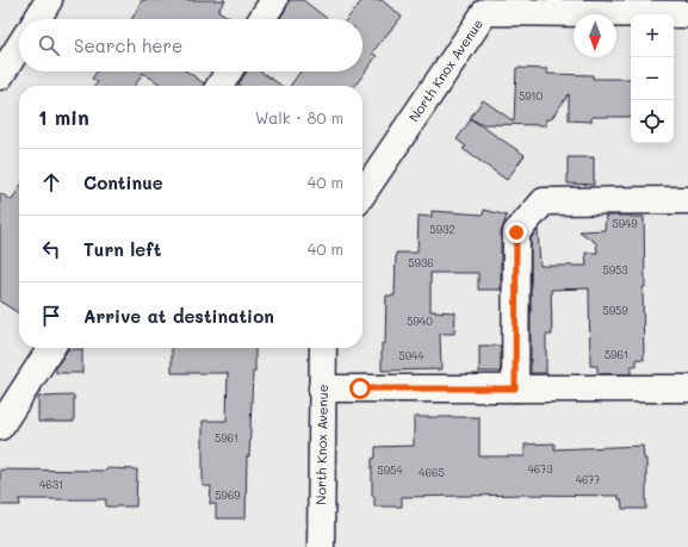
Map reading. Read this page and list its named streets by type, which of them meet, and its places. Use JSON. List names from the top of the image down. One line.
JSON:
{"streets":{"street":["North Knox Avenue"]},"house_numbers":["5910","5949","5932","5936","5953","5959","5940","5961","5944","5961","4673","5954","4665","4677","4631","5969"],"north":"bottom","page":{"map_buttons":["+","−"],"search":"Search here","heading":["1 min","Walk · 80 m"],"list":[["Continue","40 m"],["Turn left","40 m"],"Arrive at destination"]}}
